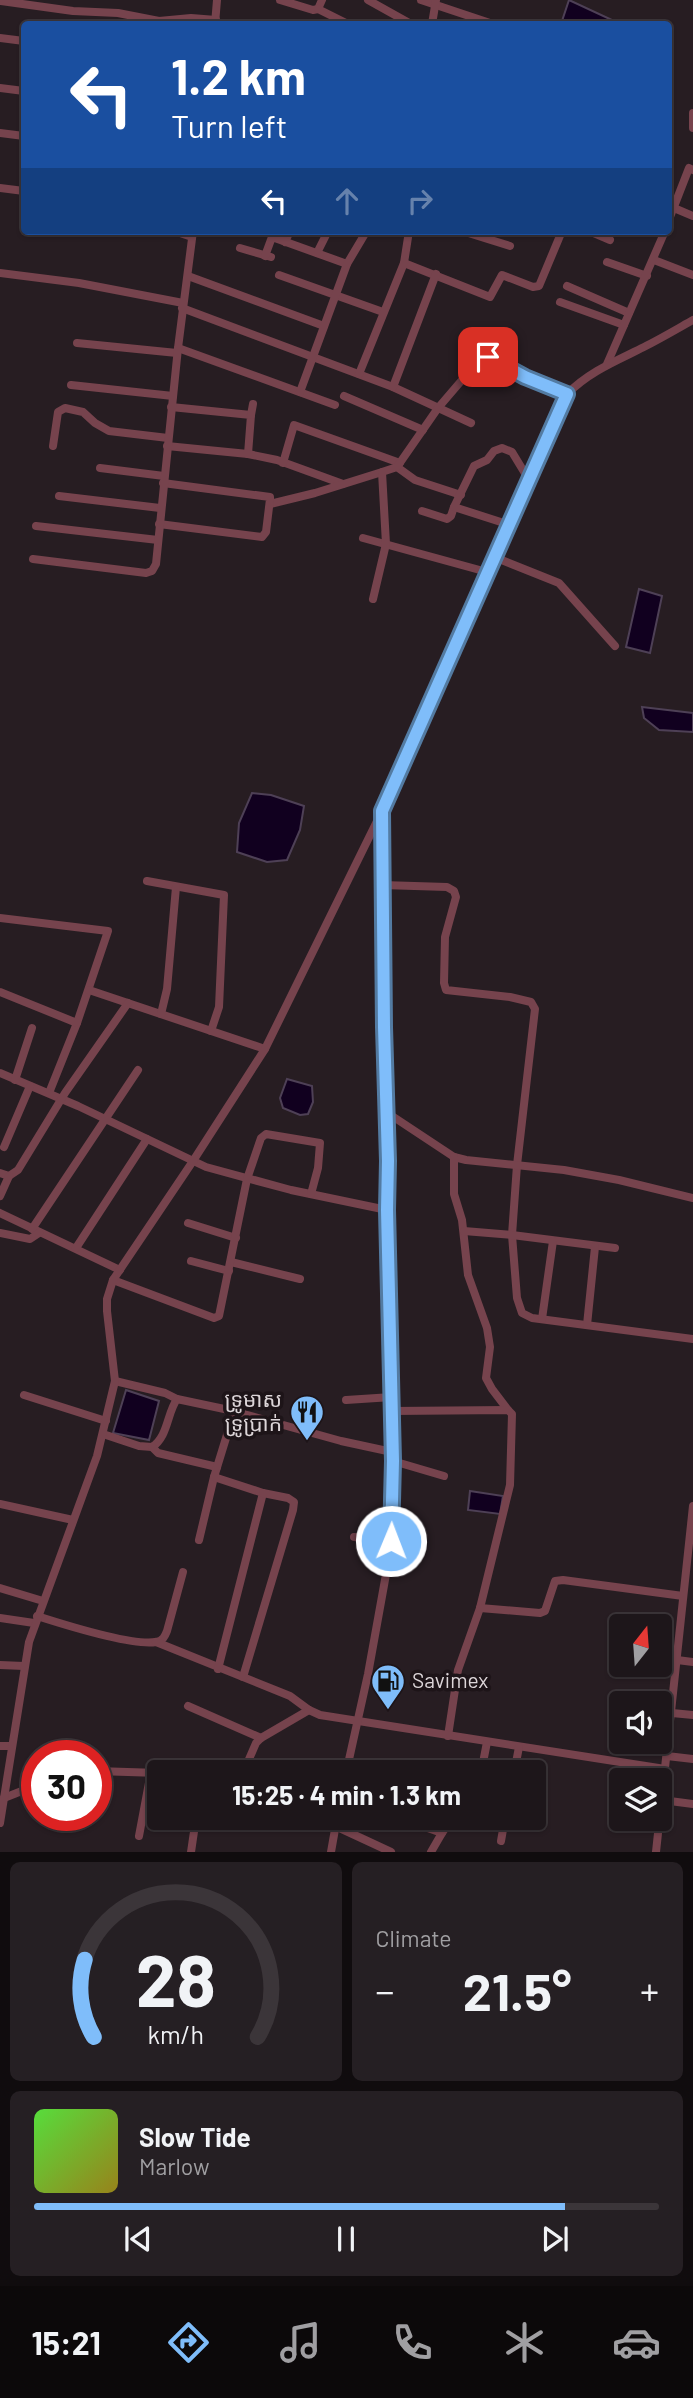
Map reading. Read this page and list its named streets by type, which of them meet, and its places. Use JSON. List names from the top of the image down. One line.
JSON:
{"places":{"restaurant":["ទ្រូមាស ទ្រូប្រាក់"],"fuel station":["Savimex"]},"north":"top","page":{"turn":["1.2 km","Turn left"],"limit":"30","trip":"15:25 · 4 min · 1.3 km","tile":"Climate","heat":["−","21.5°","+"],"song":["Slow Tide","Marlow"],"tabs":"15:21","gauge":["28","km/h"]}}
